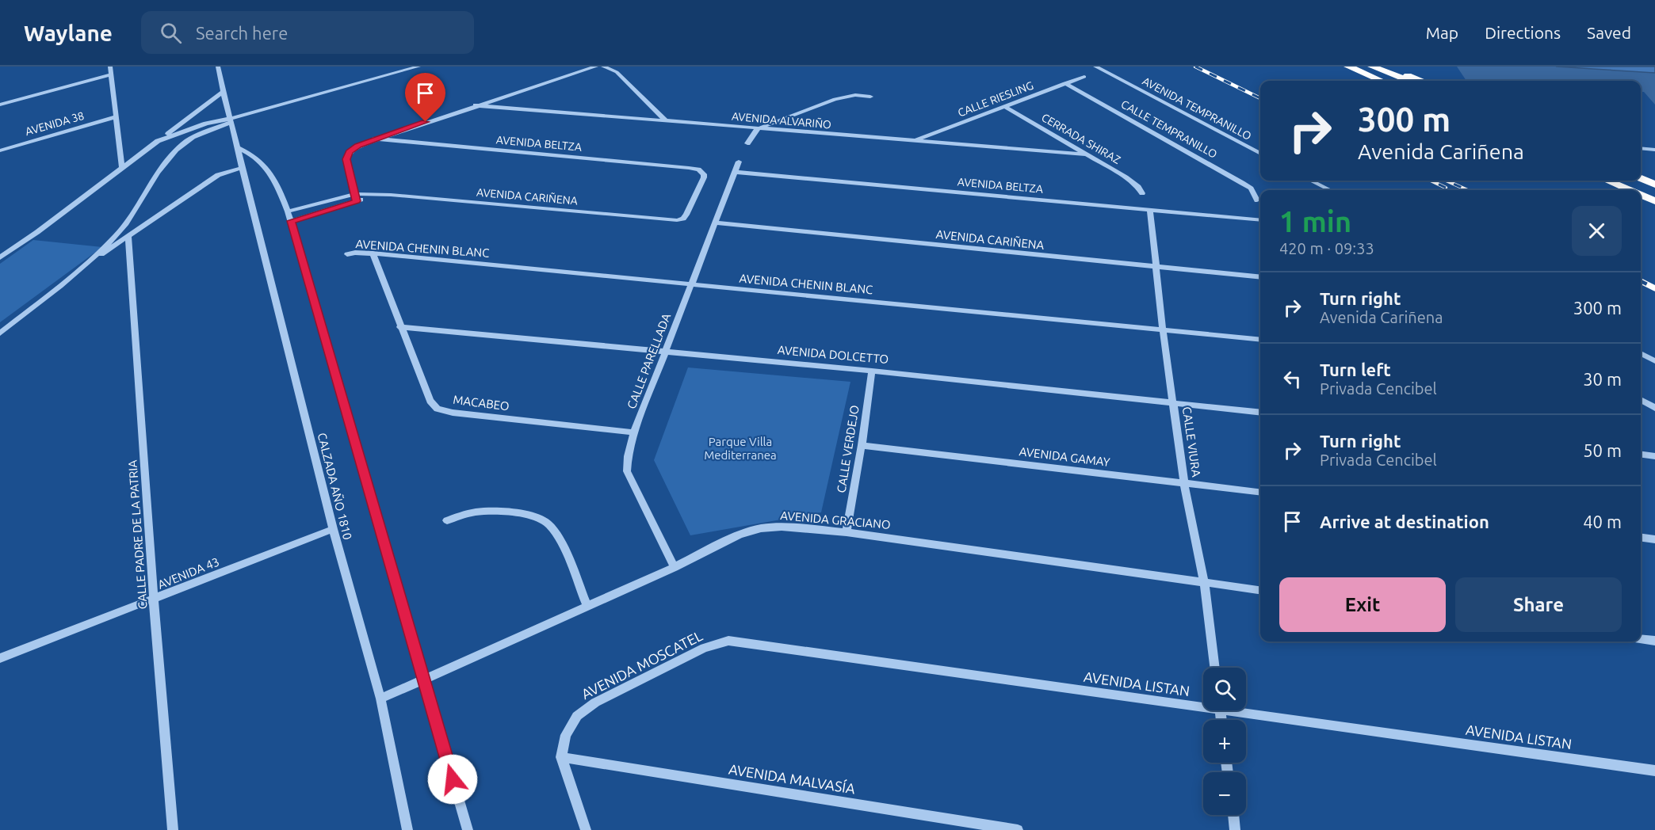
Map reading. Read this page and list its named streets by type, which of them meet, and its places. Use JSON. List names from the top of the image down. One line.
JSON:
{"streets":{"street":["CALLE RIESLING","AVENIDA TEMPRANILLO","AVENIDA ALVARIÑO","AVENIDA 38","CALLE TEMPRANILLO","CERRADA SHIRAZ","AVENIDA BELTZA","AVENIDA CARIÑENA","AVENIDA CHENIN BLANC","AVENIDA DOLCETTO","CALLE PARELLADA","MACABEO","CALLE VIURA","CALLE VERDEJO","AVENIDA GAMAY","CALZADA AÑO 1810","AVENIDA GRACIANO","CALLE PADRE DE LA PATRIA","AVENIDA 43","AVENIDA MOSCATEL","AVENIDA LISTAN","AVENIDA MALVASÍA"]},"crossings":[["CALLE RIESLING","AVENIDA ALVARIÑO"],["CALLE RIESLING","CALLE TEMPRANILLO"],["CALLE RIESLING","CERRADA SHIRAZ"],["AVENIDA ALVARIÑO","CERRADA SHIRAZ"],["AVENIDA BELTZA","AVENIDA CARIÑENA"],["AVENIDA BELTZA","CALLE PARELLADA"],["AVENIDA BELTZA","CALLE VIURA"],["AVENIDA CARIÑENA","CALLE PARELLADA"],["AVENIDA CARIÑENA","CALLE VIURA"],["AVENIDA CHENIN BLANC","CALLE PARELLADA"],["AVENIDA CHENIN BLANC","MACABEO"],["AVENIDA CHENIN BLANC","CALLE VIURA"],["AVENIDA DOLCETTO","CALLE PARELLADA"],["AVENIDA DOLCETTO","MACABEO"],["AVENIDA DOLCETTO","CALLE VIURA"],["AVENIDA DOLCETTO","CALLE VERDEJO"],["CALLE PARELLADA","MACABEO"],["CALLE PARELLADA","AVENIDA GRACIANO"],["CALLE VIURA","AVENIDA GAMAY"],["CALLE VIURA","AVENIDA GRACIANO"],["CALLE VERDEJO","AVENIDA GAMAY"],["CALLE VERDEJO","AVENIDA GRACIANO"],["CALZADA AÑO 1810","AVENIDA GRACIANO"],["CALZADA AÑO 1810","AVENIDA 43"],["CALLE PADRE DE LA PATRIA","AVENIDA 43"],["AVENIDA MOSCATEL","AVENIDA LISTAN"],["AVENIDA MOSCATEL","AVENIDA MALVASÍA"]],"parks":["Parque Villa Mediterranea"],"page":{"header":"Waylane","search":"Search here","nav":["Map","Directions","Saved"],"turn":["300 m","Avenida Cariñena"],"heading":["1 min","420 m · 09:33"],"list":[{"name":"Turn right","note":"Avenida Cariñena","value":"300 m"},{"name":"Turn left","note":"Privada Cencibel","value":"30 m"},{"name":"Turn right","note":"Privada Cencibel","value":"50 m"},{"name":"Arrive at destination","value":"40 m"}],"buttons":["Exit","Share"],"map_buttons":["+","−"]}}
